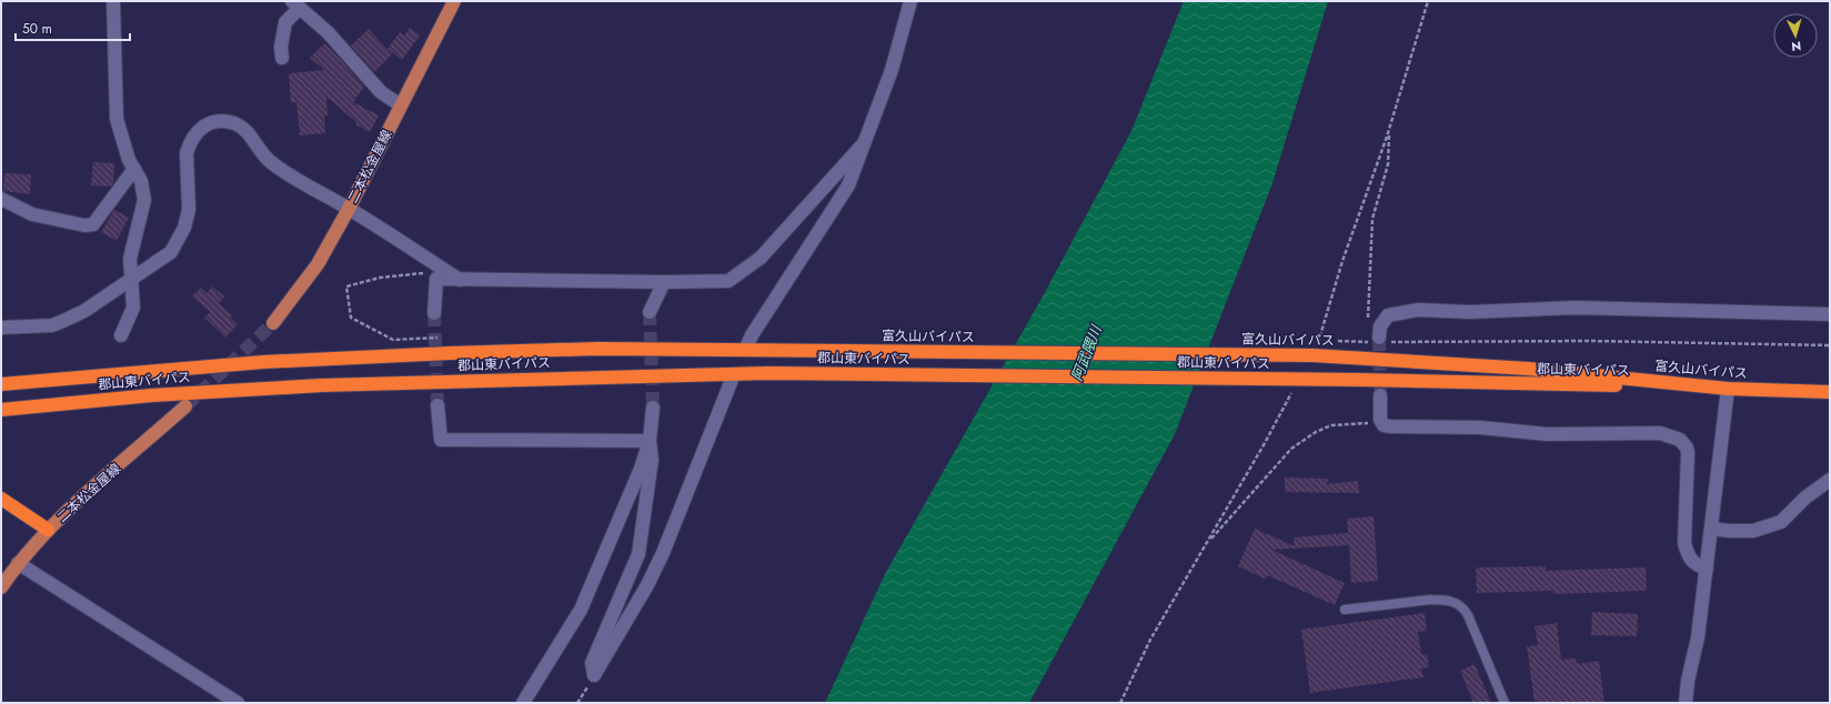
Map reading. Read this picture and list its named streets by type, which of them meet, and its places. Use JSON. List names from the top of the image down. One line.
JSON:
{"streets":{"highway":["富久山バイパス","郡山東バイパス"],"main road":["二本松金屋線"]},"crossings":[["富久山バイパス","郡山東バイパス"]],"water":["阿武隈川"],"scale_bar":"50 m","north":"bottom"}
